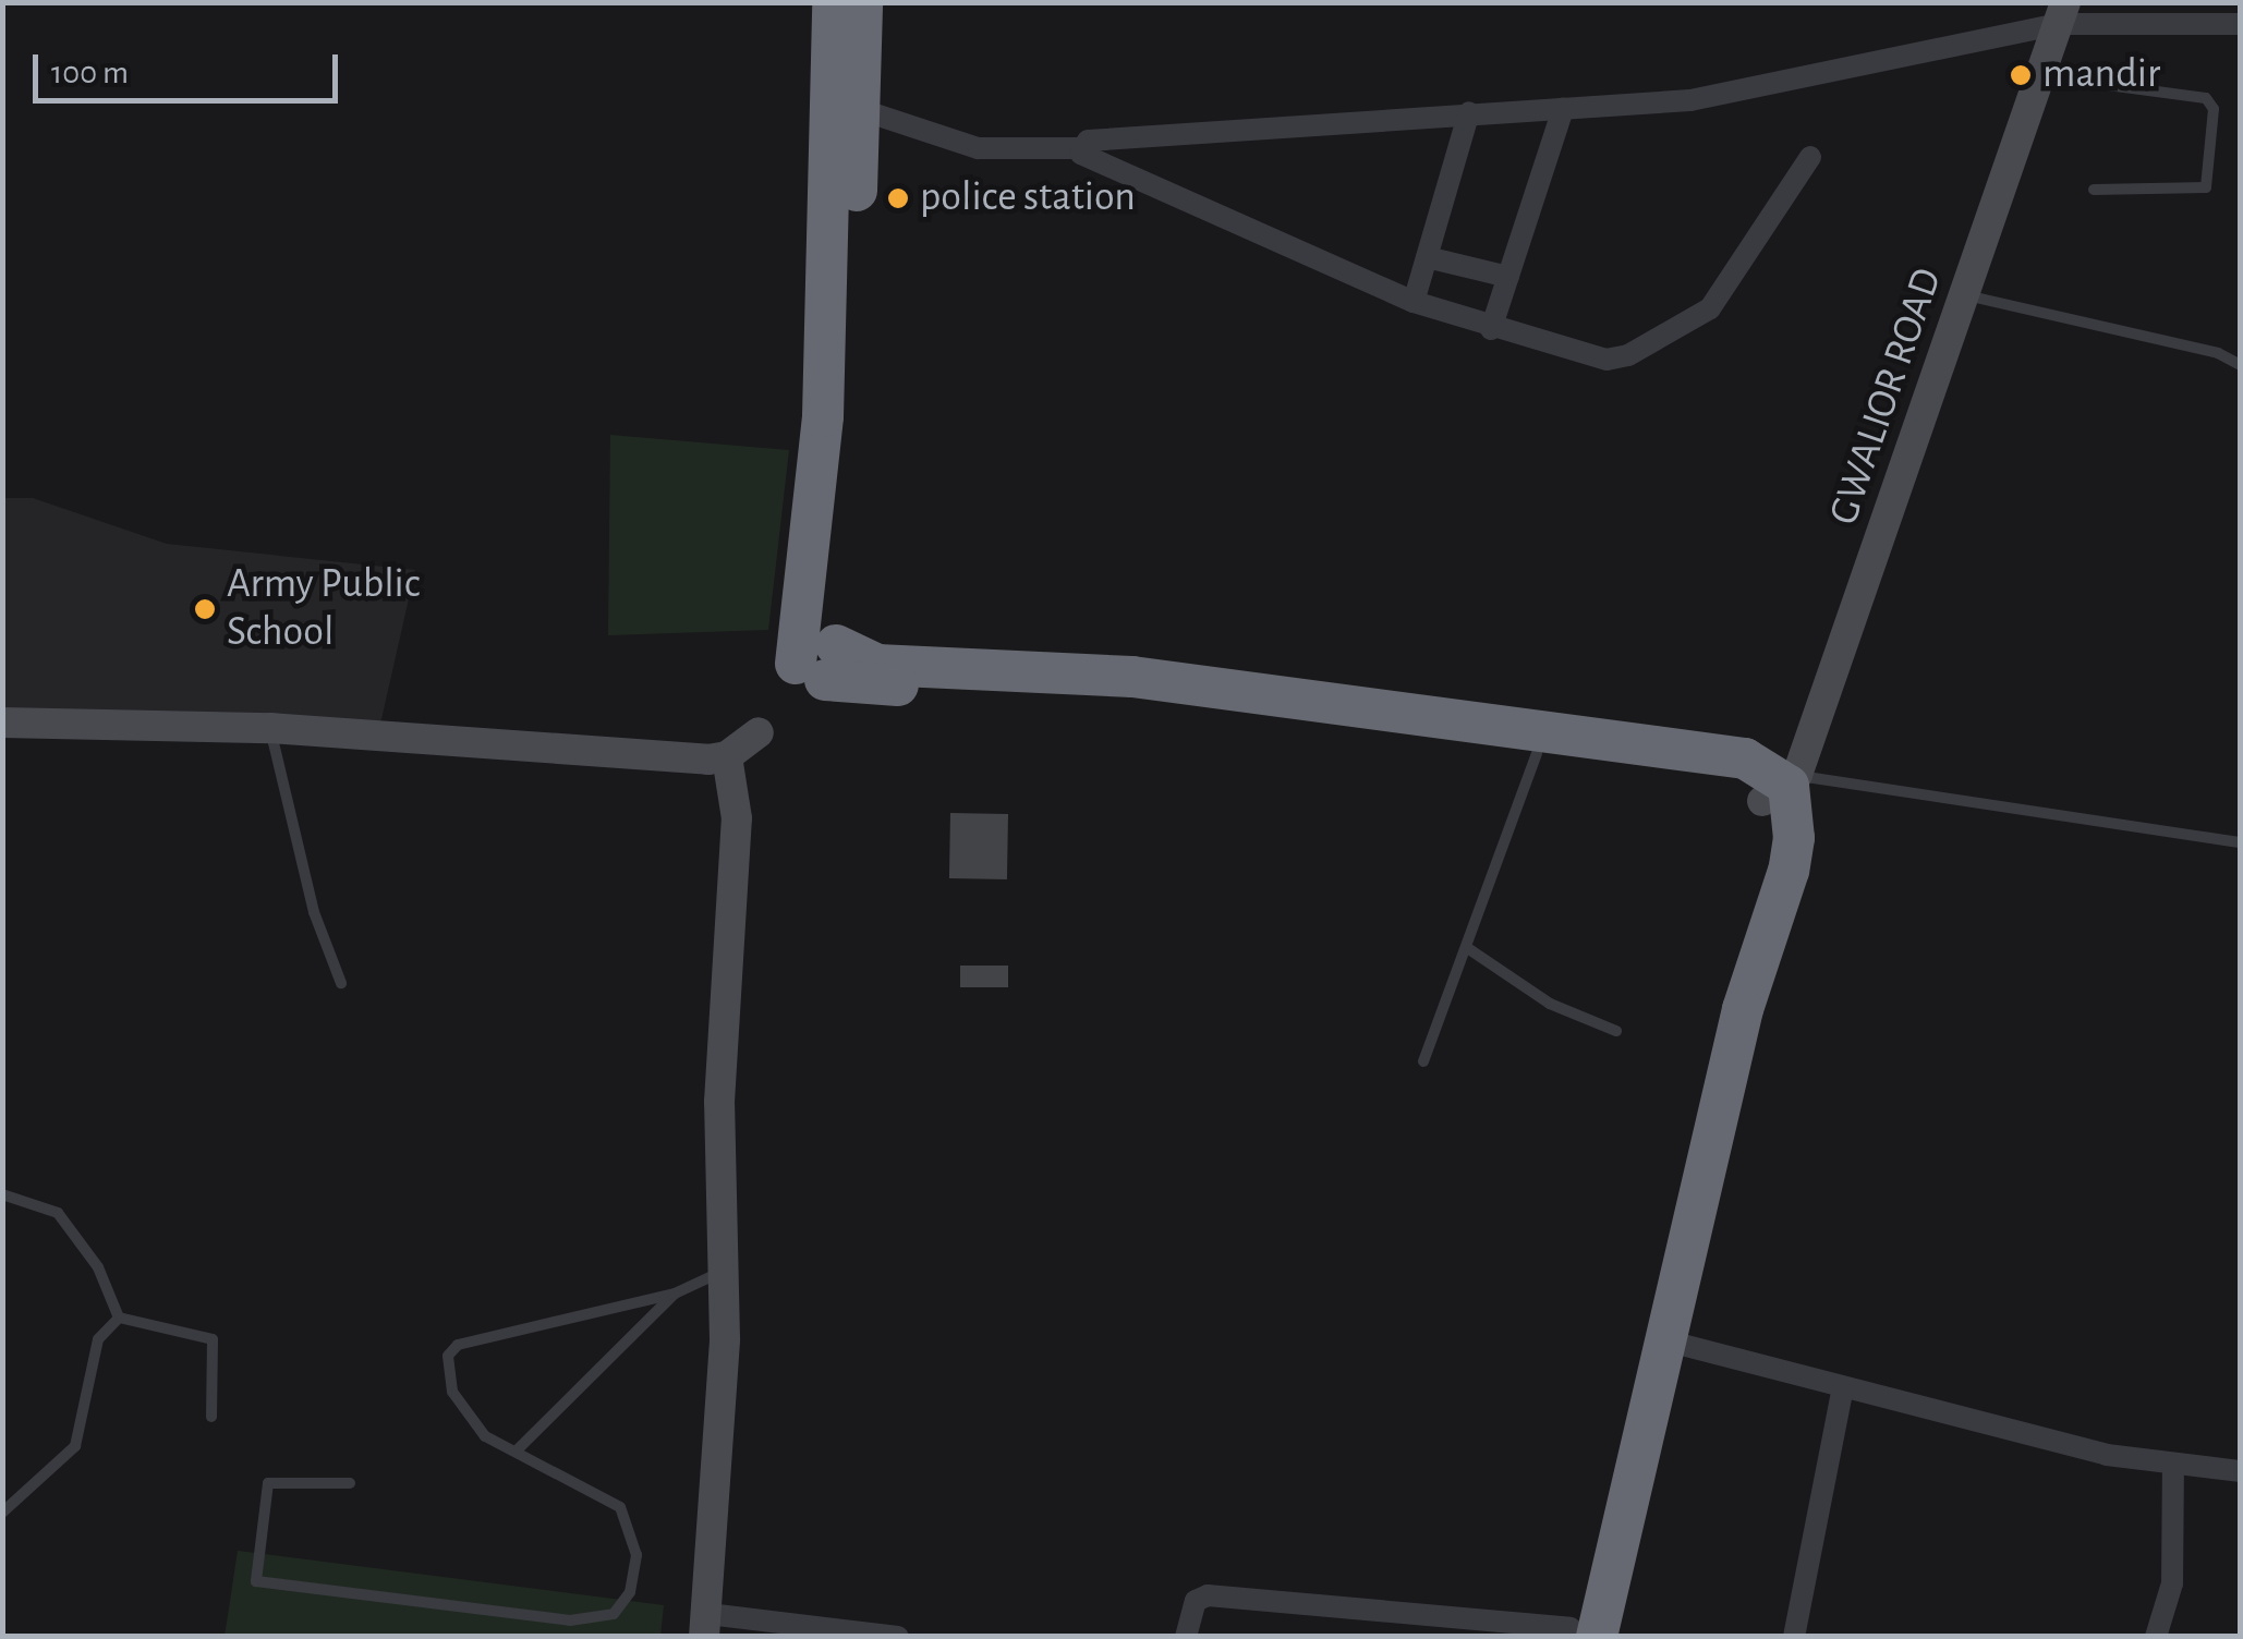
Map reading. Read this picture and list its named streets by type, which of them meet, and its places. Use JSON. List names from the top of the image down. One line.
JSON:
{"streets":{"street":["GWALIOR ROAD"]},"places":["mandir","police station","Army Public School"],"scale_bar":"100 m"}
